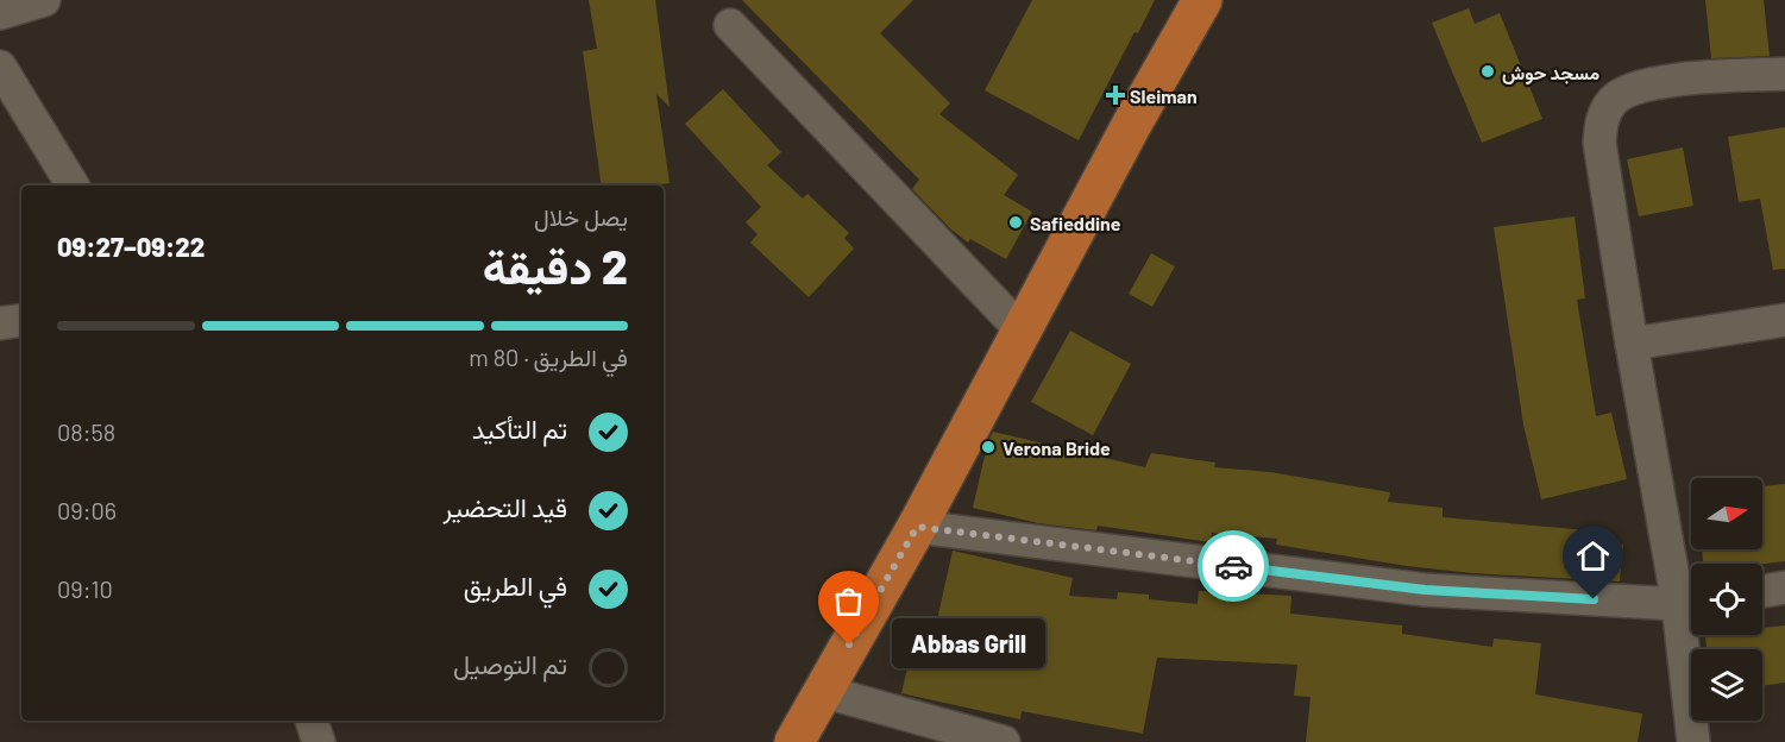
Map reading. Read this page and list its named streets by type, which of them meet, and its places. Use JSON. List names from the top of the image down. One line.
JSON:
{"places":{"other":["مسجد حوش","Safieddine","Verona Bride","Abbas Grill"],"health":["Sleiman"]},"north":"right","page":{"heading":["2 دقيقة","يصل خلال","09:22–09:27"],"bar":"في الطريق · 80 m","list":[["تم التأكيد","08:58"],["قيد التحضير","09:06"],["في الطريق","09:10"],"تم التوصيل"],"bubble":"Abbas Grill"}}
